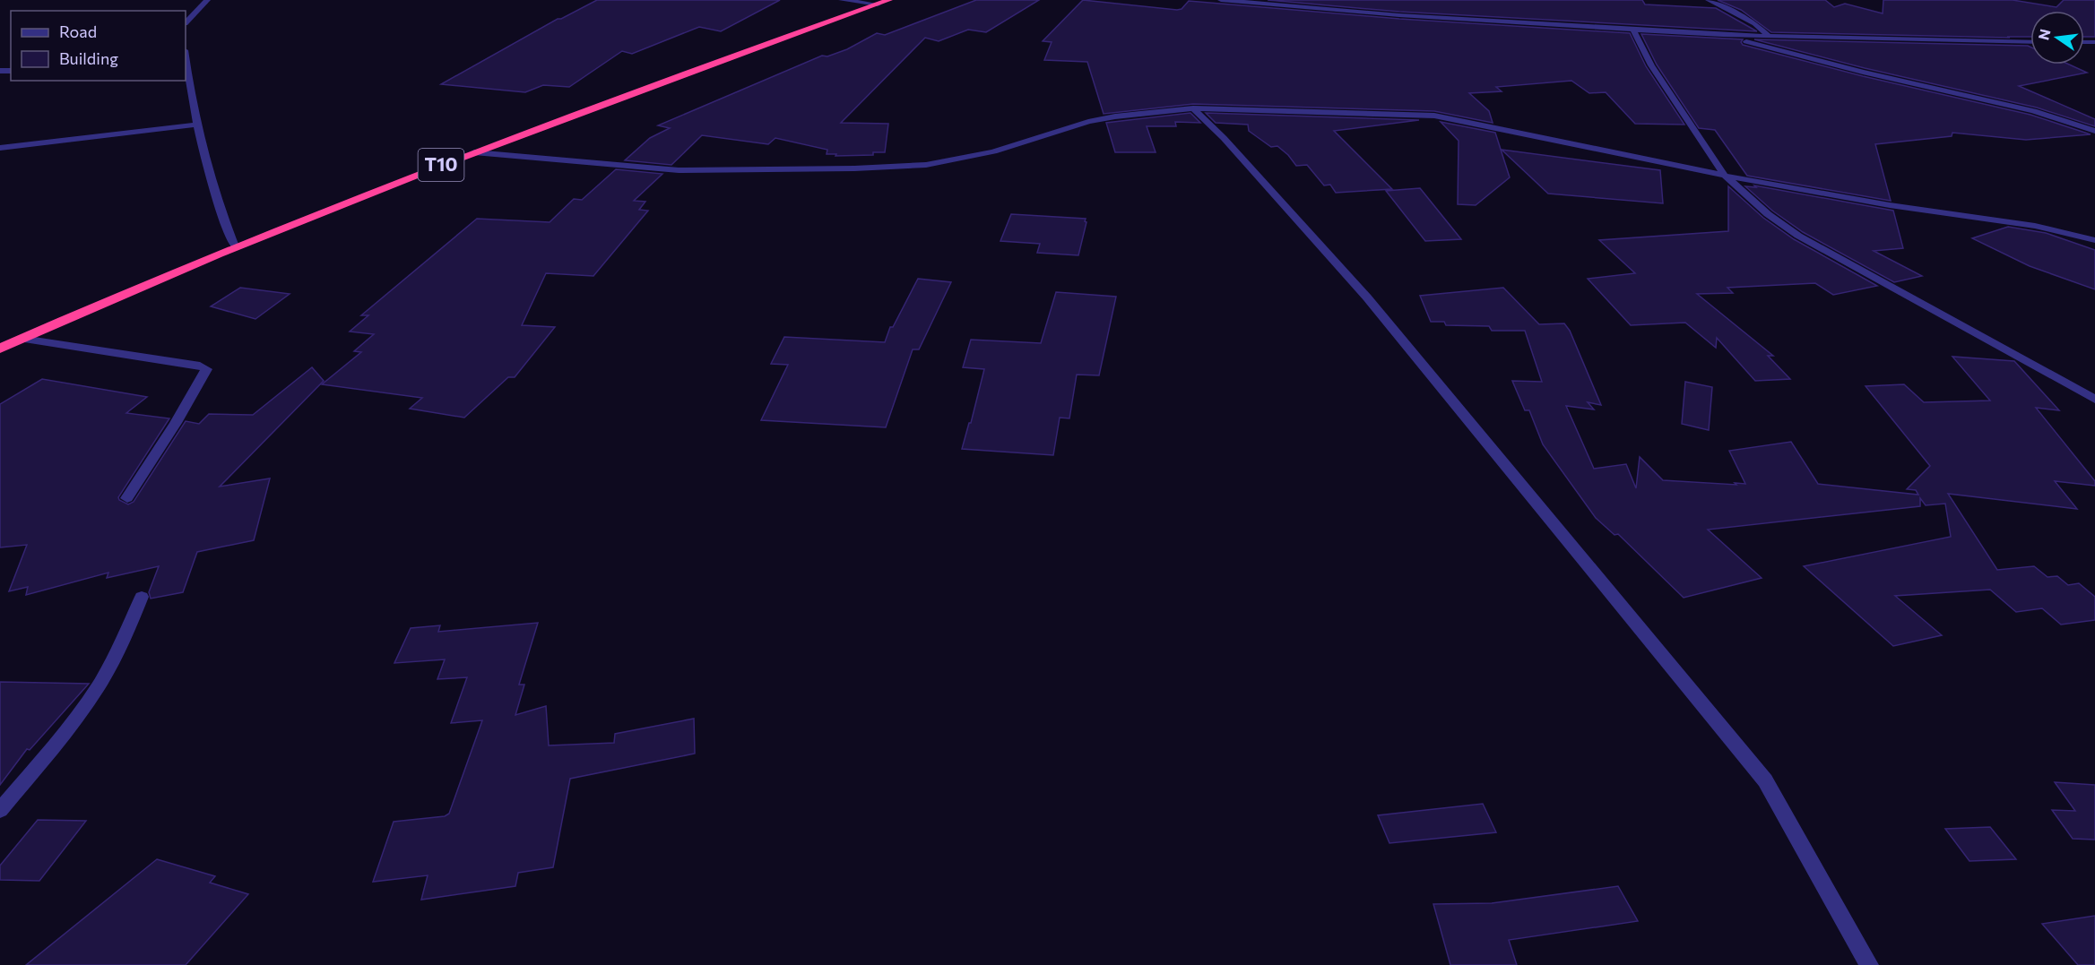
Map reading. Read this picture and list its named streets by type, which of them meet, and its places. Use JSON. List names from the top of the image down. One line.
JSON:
{"streets":{"highway":["T10"]},"legend":["Road","Building"],"north":"left"}
